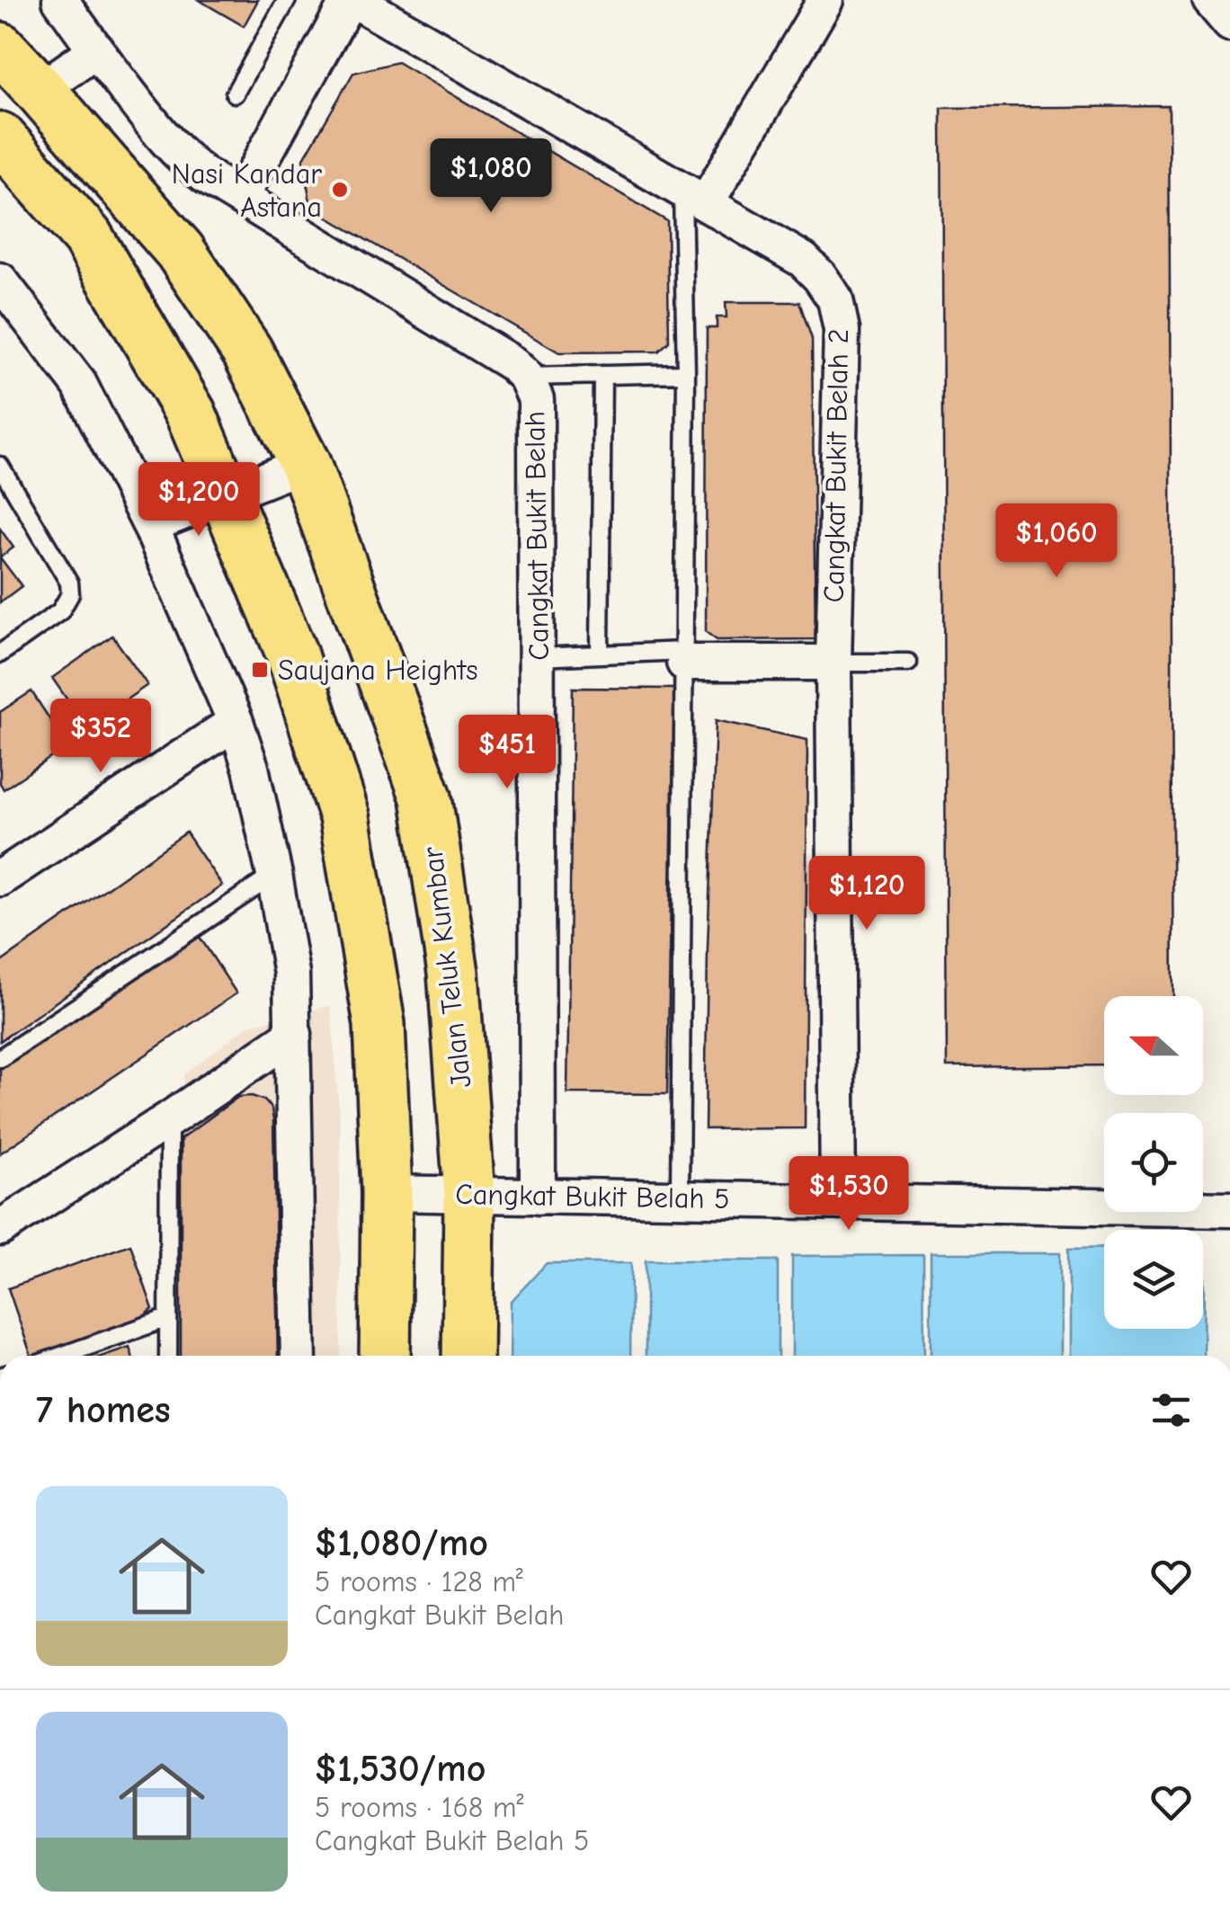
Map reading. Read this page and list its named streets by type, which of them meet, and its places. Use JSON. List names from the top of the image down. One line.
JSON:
{"streets":{"highway":["Jalan Teluk Kumbar"],"street":["Cangkat Bukit Belah 2","Cangkat Bukit Belah","Cangkat Bukit Belah 5"]},"crossings":[["Cangkat Bukit Belah 2","Cangkat Bukit Belah 5"],["Cangkat Bukit Belah","Cangkat Bukit Belah 5"],["Jalan Teluk Kumbar","Cangkat Bukit Belah 5"]],"places":{"other":["Nasi Kandar Astana"],"transit":["Saujana Heights"]},"north":"left","page":{"price":["$1,080","$1,200","$1,060","$352","$451","$1,120","$1,530"],"heading":"7 homes","list":[{"name":"$1,080/mo","note":"5 rooms · 128 m² · Cangkat Bukit Belah"},{"name":"$1,530/mo","note":"5 rooms · 168 m² · Cangkat Bukit Belah 5"}]}}
